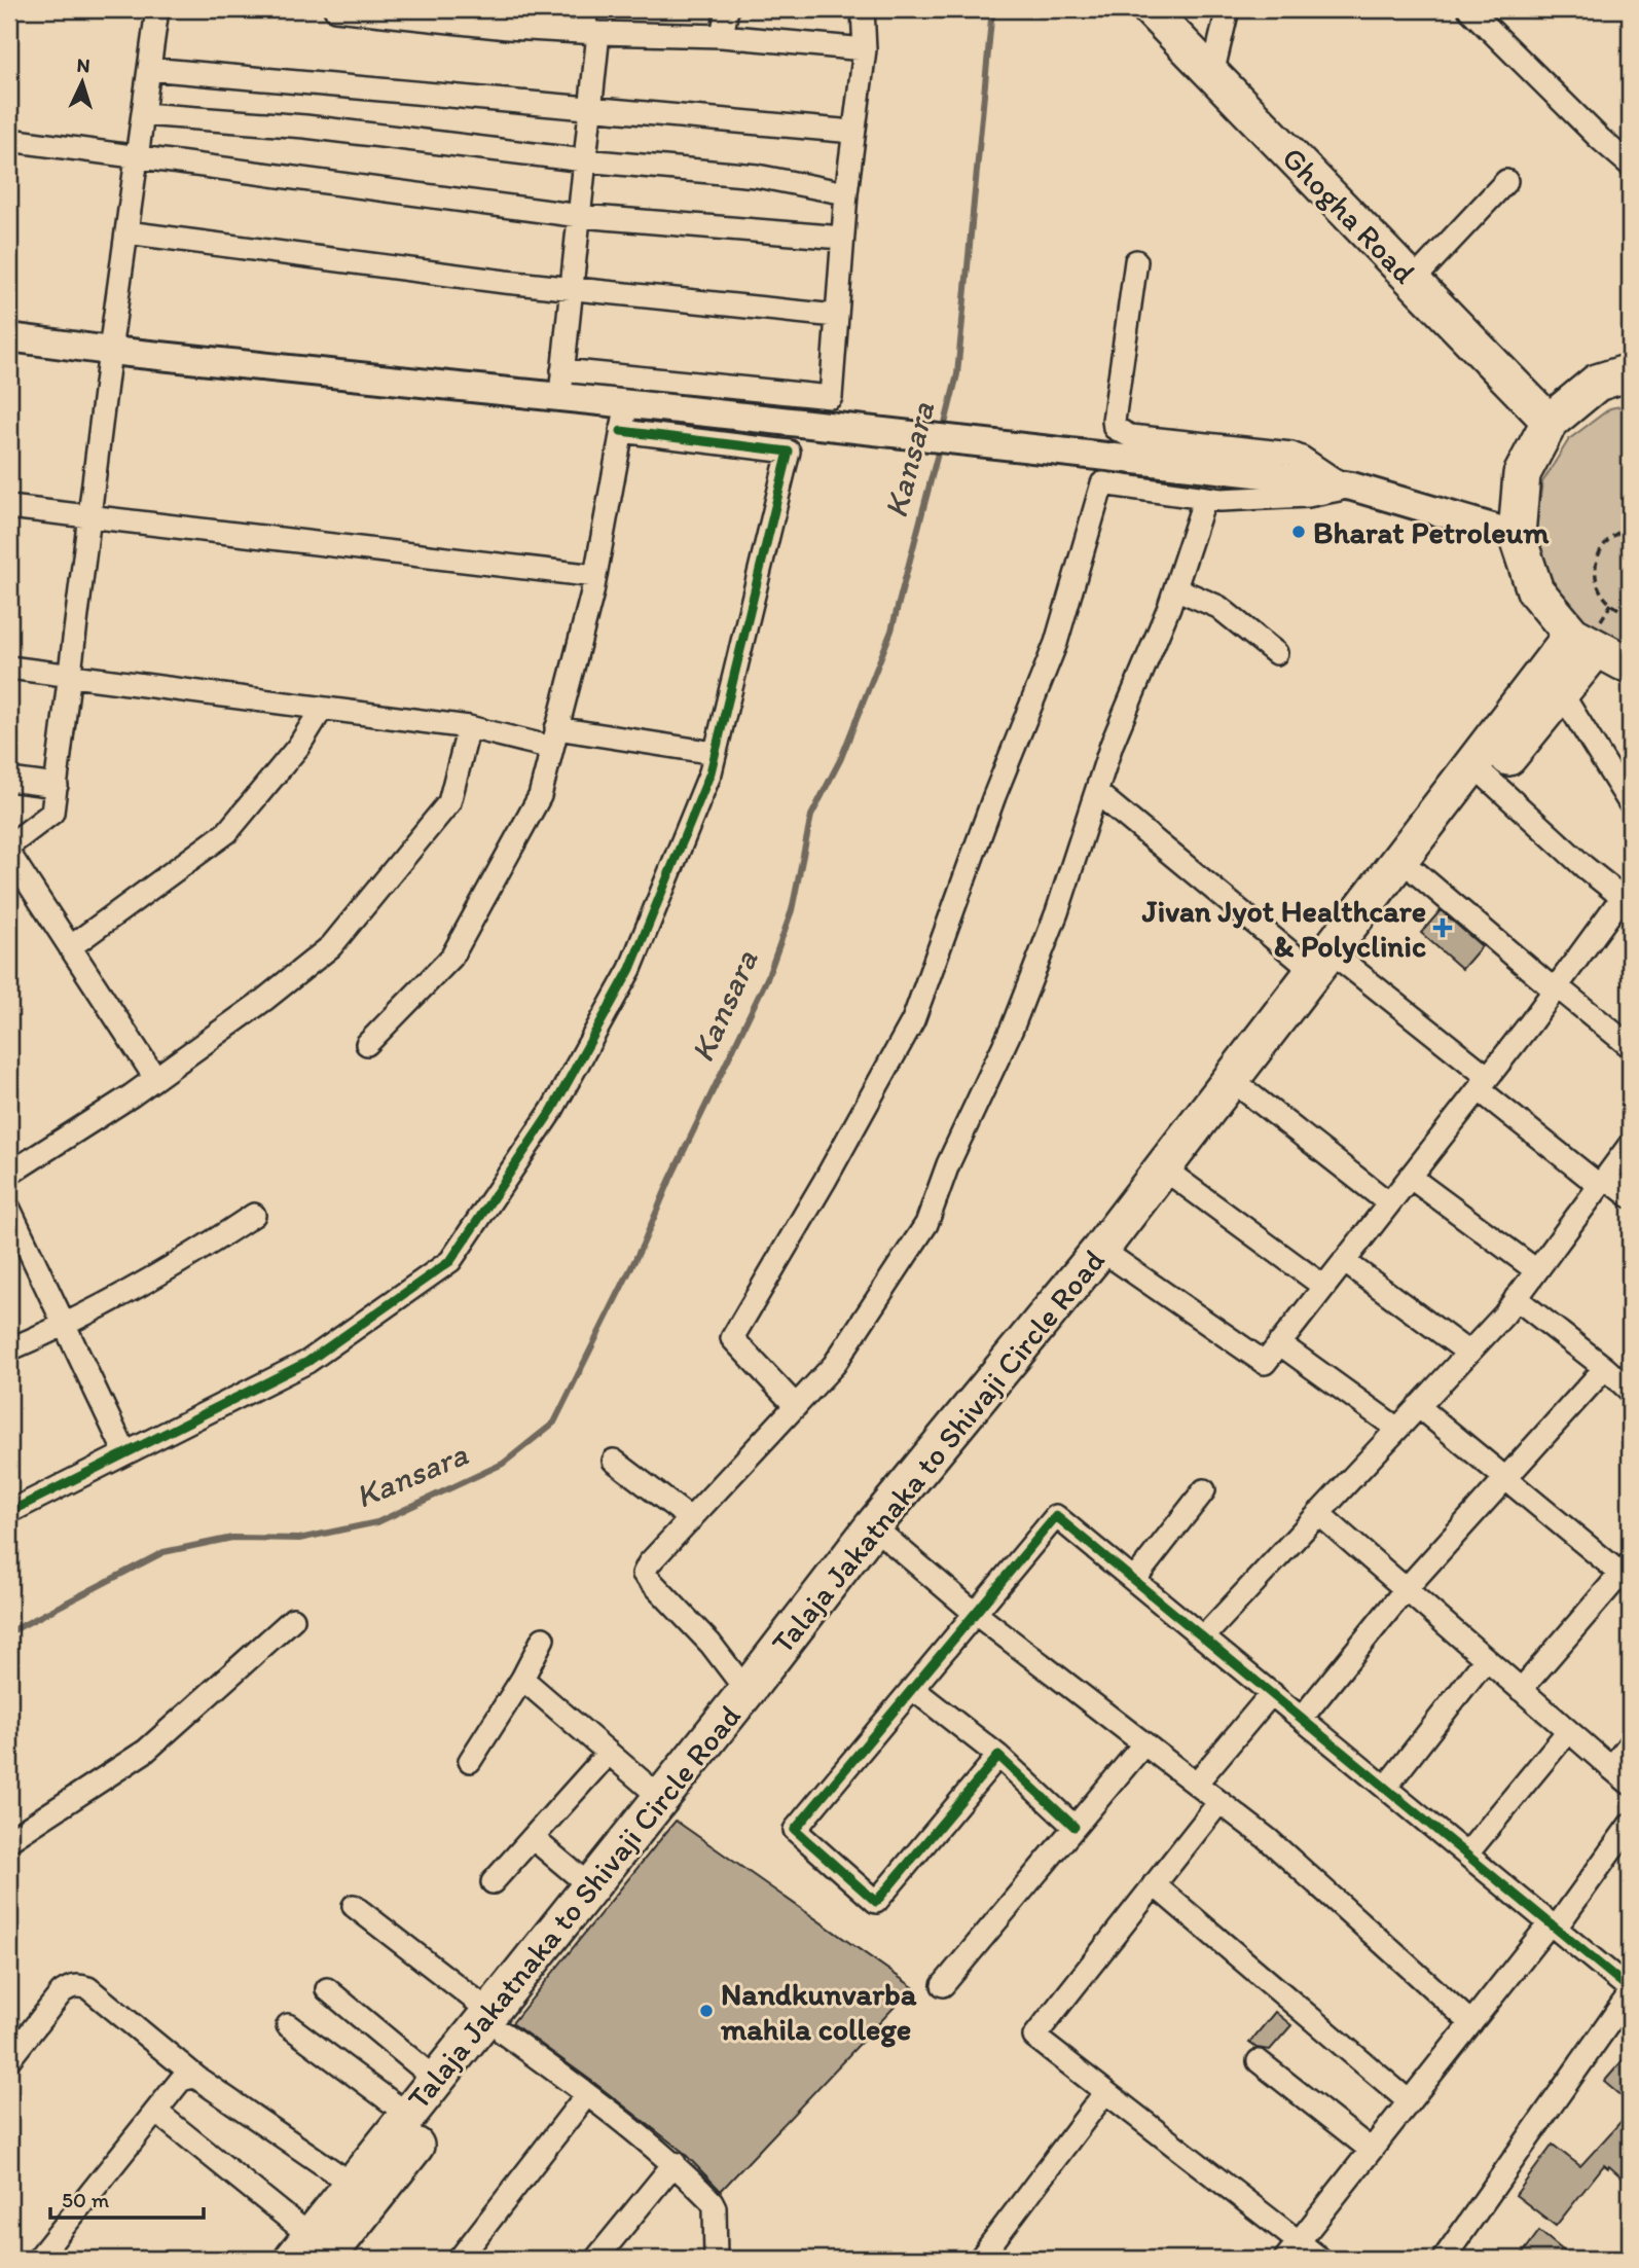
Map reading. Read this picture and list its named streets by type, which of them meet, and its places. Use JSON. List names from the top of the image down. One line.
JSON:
{"streets":{"highway":["Talaja Jakatnaka to Shivaji Circle Road"],"main road":["Ghogha Road"]},"water":["Kansara"],"places":{"other":["Bharat Petroleum","Nandkunvarba mahila college"],"health":["Jivan Jyot Healthcare & Polyclinic"]},"scale_bar":"50 m","north":"top"}
